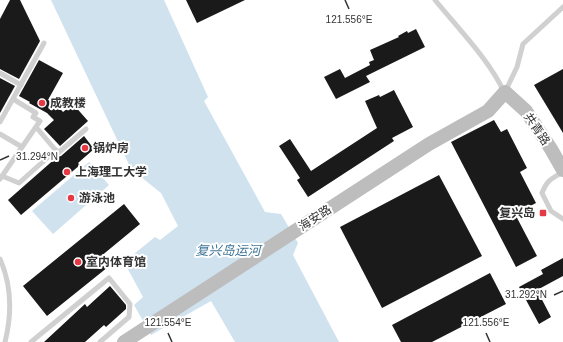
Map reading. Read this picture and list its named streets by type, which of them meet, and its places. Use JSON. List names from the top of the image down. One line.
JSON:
{"streets":{"street":["共青路","海安路"]},"crossings":[["共青路","海安路"]],"water":["复兴岛运河"],"places":{"other":["成教楼","锅炉房","上海理工大学","游泳池","室内体育馆"],"transit":["复兴岛"]},"coordinates":["121.556°E","31.294°N","31.292°N","121.554°E"]}
